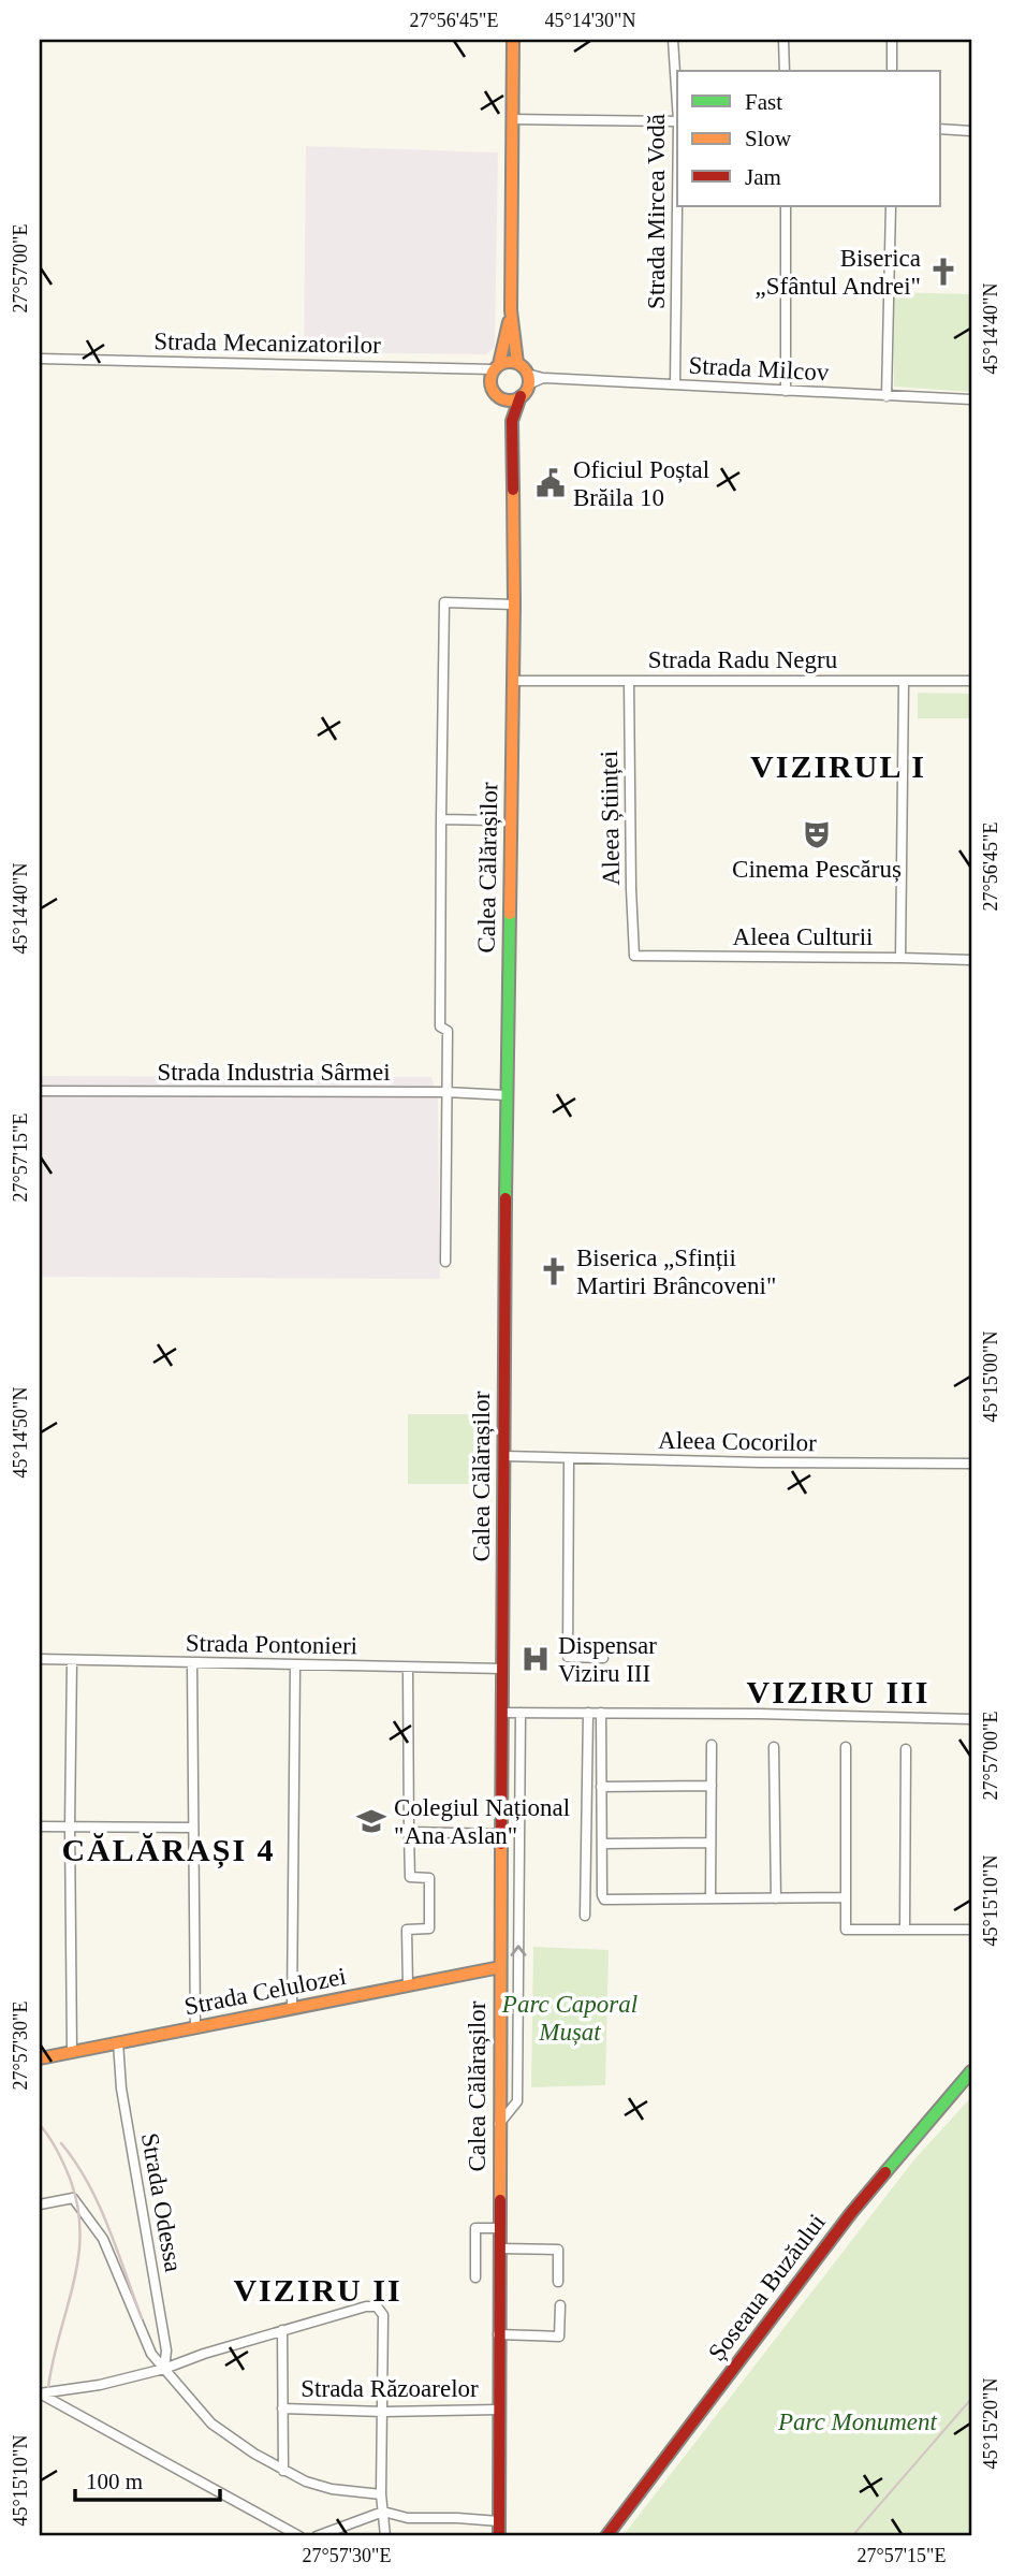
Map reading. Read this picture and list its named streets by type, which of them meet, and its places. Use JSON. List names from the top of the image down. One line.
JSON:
{"streets":{"main road":["Calea Călărașilor","Strada Celulozei","Șoseaua Buzăului"],"street":["Strada Mircea Vodă","Strada Mecanizatorilor","Strada Milcov","Strada Radu Negru","Aleea Științei","Aleea Culturii","Strada Industria Sârmei","Aleea Cocorilor","Strada Pontonieri","Strada Odessa","Strada Răzoarelor"]},"crossings":[["Strada Mircea Vodă","Strada Milcov"],["Strada Mecanizatorilor","Strada Milcov"],["Strada Mecanizatorilor","Calea Călărașilor"],["Strada Milcov","Calea Călărașilor"],["Strada Radu Negru","Aleea Științei"],["Strada Radu Negru","Calea Călărașilor"],["Aleea Științei","Aleea Culturii"],["Calea Călărașilor","Strada Industria Sârmei"],["Calea Călărașilor","Aleea Cocorilor"],["Calea Călărașilor","Strada Pontonieri"],["Calea Călărașilor","Strada Celulozei"],["Calea Călărașilor","Strada Răzoarelor"],["Strada Celulozei","Strada Odessa"]],"districts":["VIZIRUL I","VIZIRU III","CĂLĂRAȘI 4","VIZIRU II"],"parks":["Parc Caporal Mușat","Parc Monument"],"places":{"church":["Biserica „Sfântul Andrei\"","Biserica „Sfinții Martiri Brâncoveni\""],"public building":["Oficiul Poștal Brăila 10"],"theatre":["Cinema Pescăruș"],"hospital":["Dispensar Viziru III"],"school or university":["Colegiul Național \"Ana Aslan\""]},"legend":["Fast","Slow","Jam"],"scale_bar":"100 m","coordinates":["27°56'45\"E","45°14'30\"N","27°57'00\"E","45°14'40\"N","27°57'15\"E","45°15'00\"N","45°14'50\"N","45°15'10\"N","27°57'30\"E","45°15'20\"N"]}
